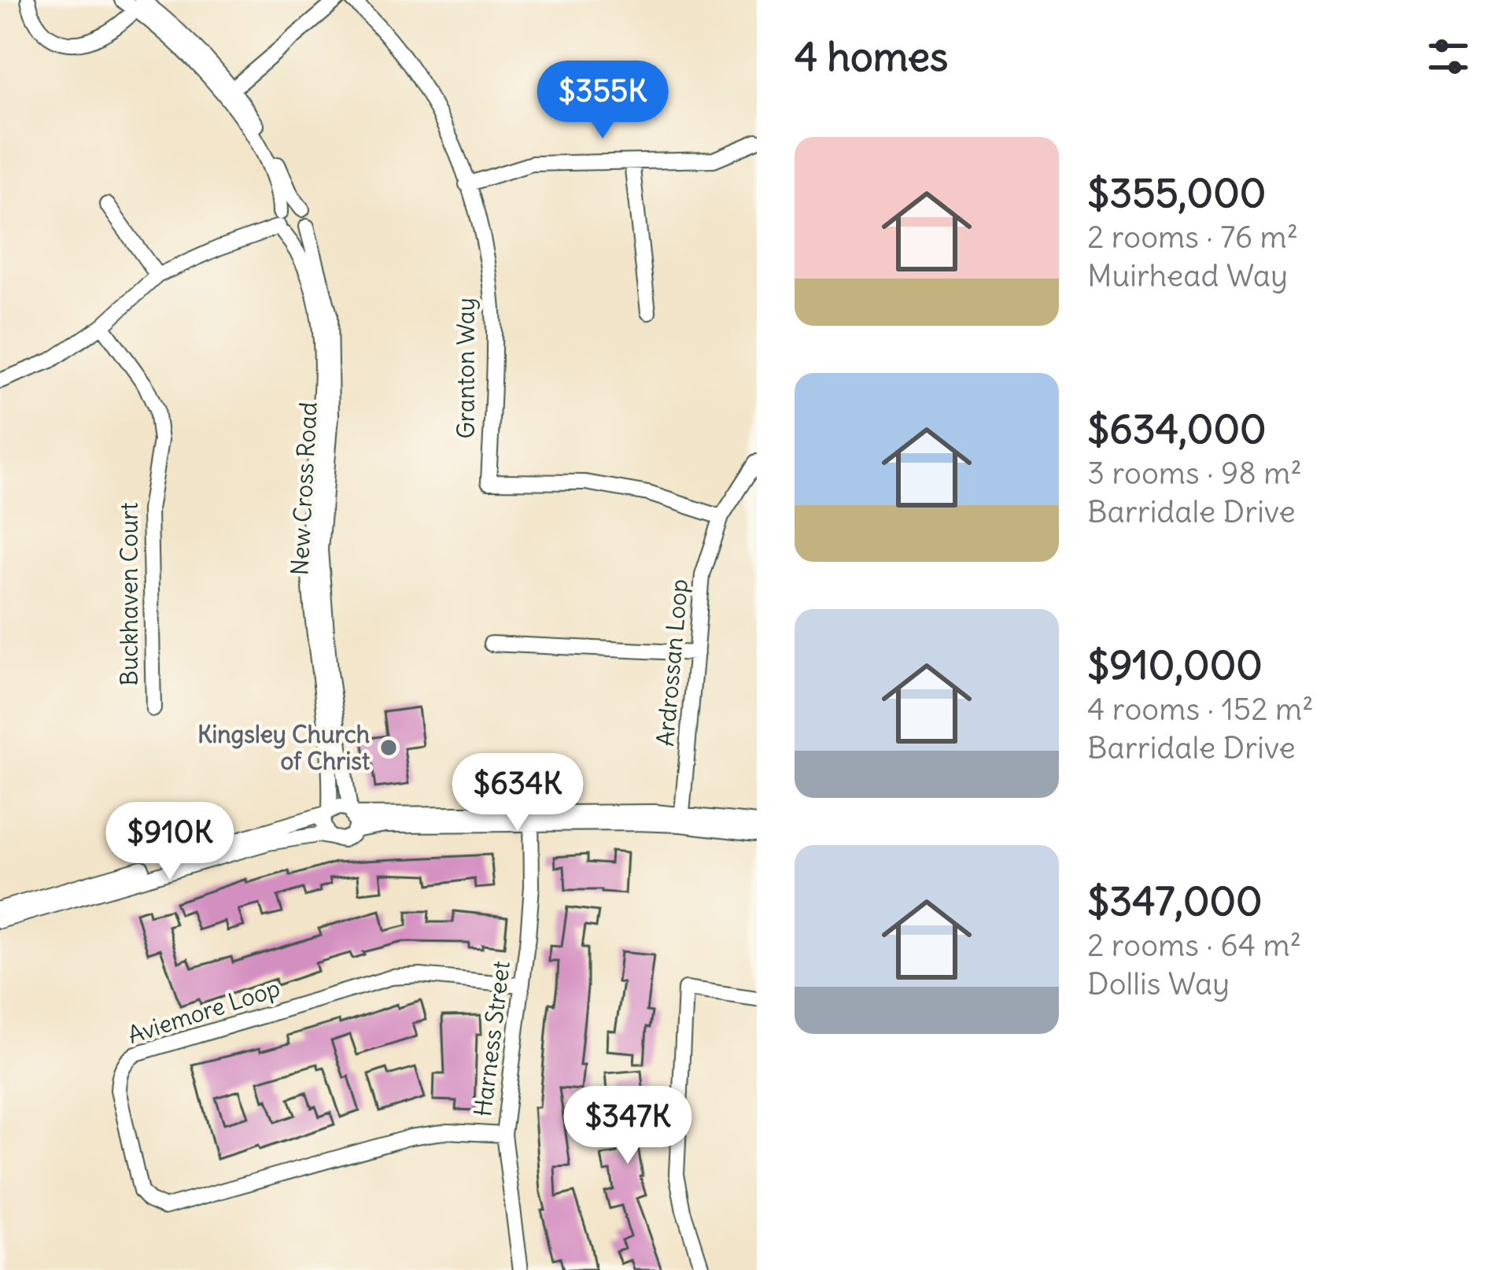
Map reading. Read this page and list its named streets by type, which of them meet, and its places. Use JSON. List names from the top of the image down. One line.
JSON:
{"streets":{"street":["Granton Way","New Cross Road","Buckhaven Court","Ardrossan Loop","Aviemore Loop","Harness Street"]},"crossings":[["Granton Way","Ardrossan Loop"],["Aviemore Loop","Harness Street"]],"places":["Kingsley Church of Christ"],"page":{"heading":"4 homes","price":["$355K","$634K","$910K","$347K"],"list":[{"name":"$355,000","note":"2 rooms · 76 m² · Muirhead Way"},{"name":"$634,000","note":"3 rooms · 98 m² · Barridale Drive"},{"name":"$910,000","note":"4 rooms · 152 m² · Barridale Drive"},{"name":"$347,000","note":"2 rooms · 64 m² · Dollis Way"}]}}
